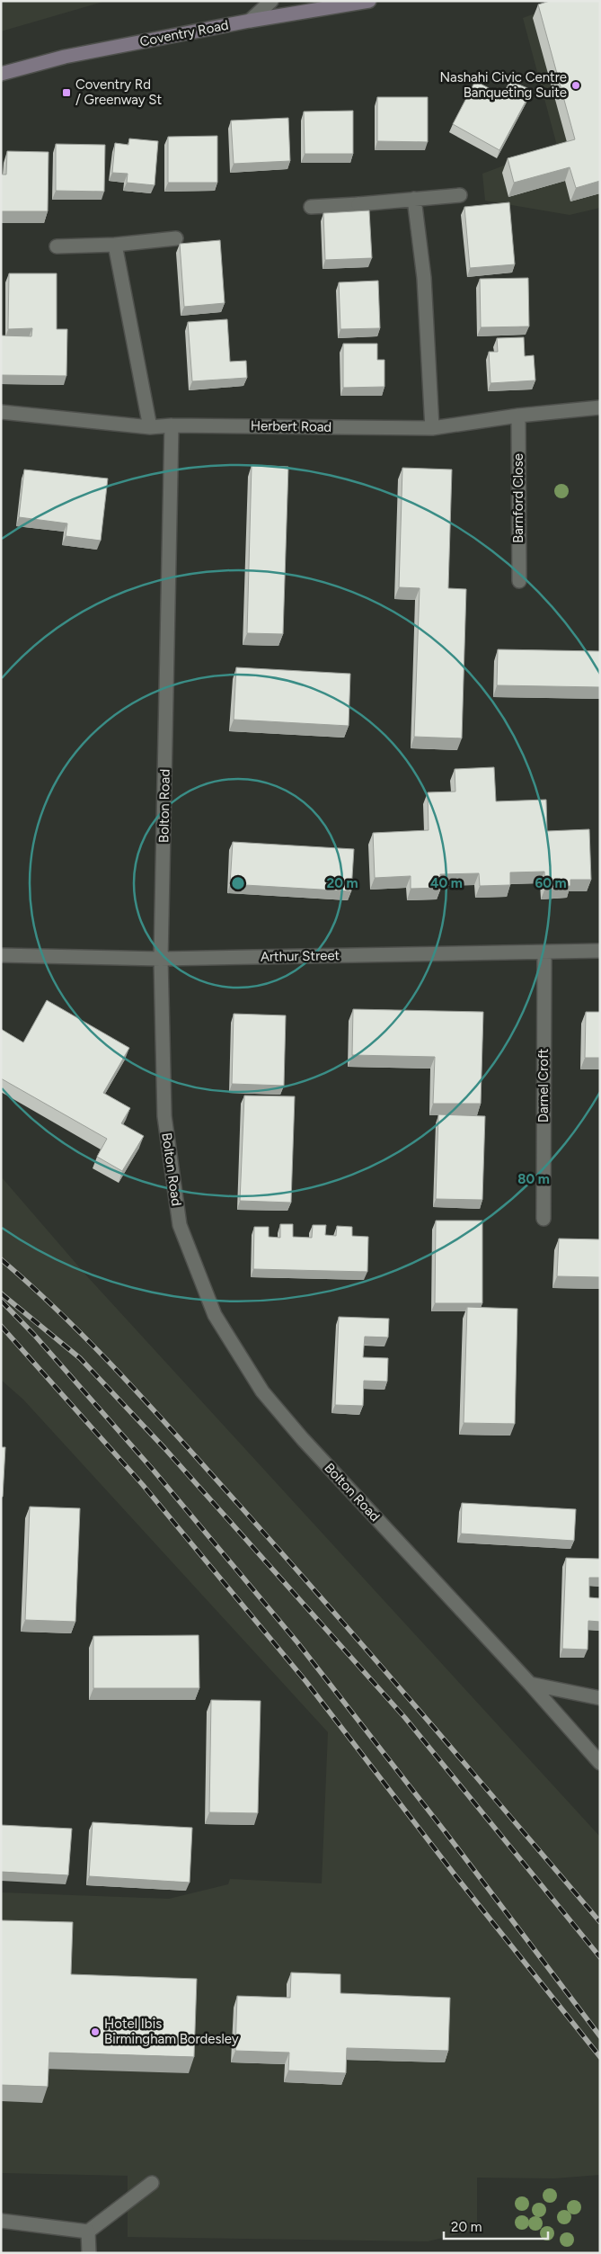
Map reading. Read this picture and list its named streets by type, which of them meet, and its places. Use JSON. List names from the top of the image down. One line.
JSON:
{"streets":{"street":["Coventry Road","Herbert Road","Barnford Close","Bolton Road","Arthur Street","Darnel Croft"]},"crossings":[["Herbert Road","Barnford Close"],["Herbert Road","Bolton Road"],["Bolton Road","Arthur Street"],["Arthur Street","Darnel Croft"]],"places":{"other":["Nashahi Civic Centre Banqueting Suite","Hotel Ibis Birmingham Bordesley"],"transit":["Coventry Rd / Greenway St"]},"scale_bar":"20 m","rings":["20 m","40 m","60 m","80 m"]}
